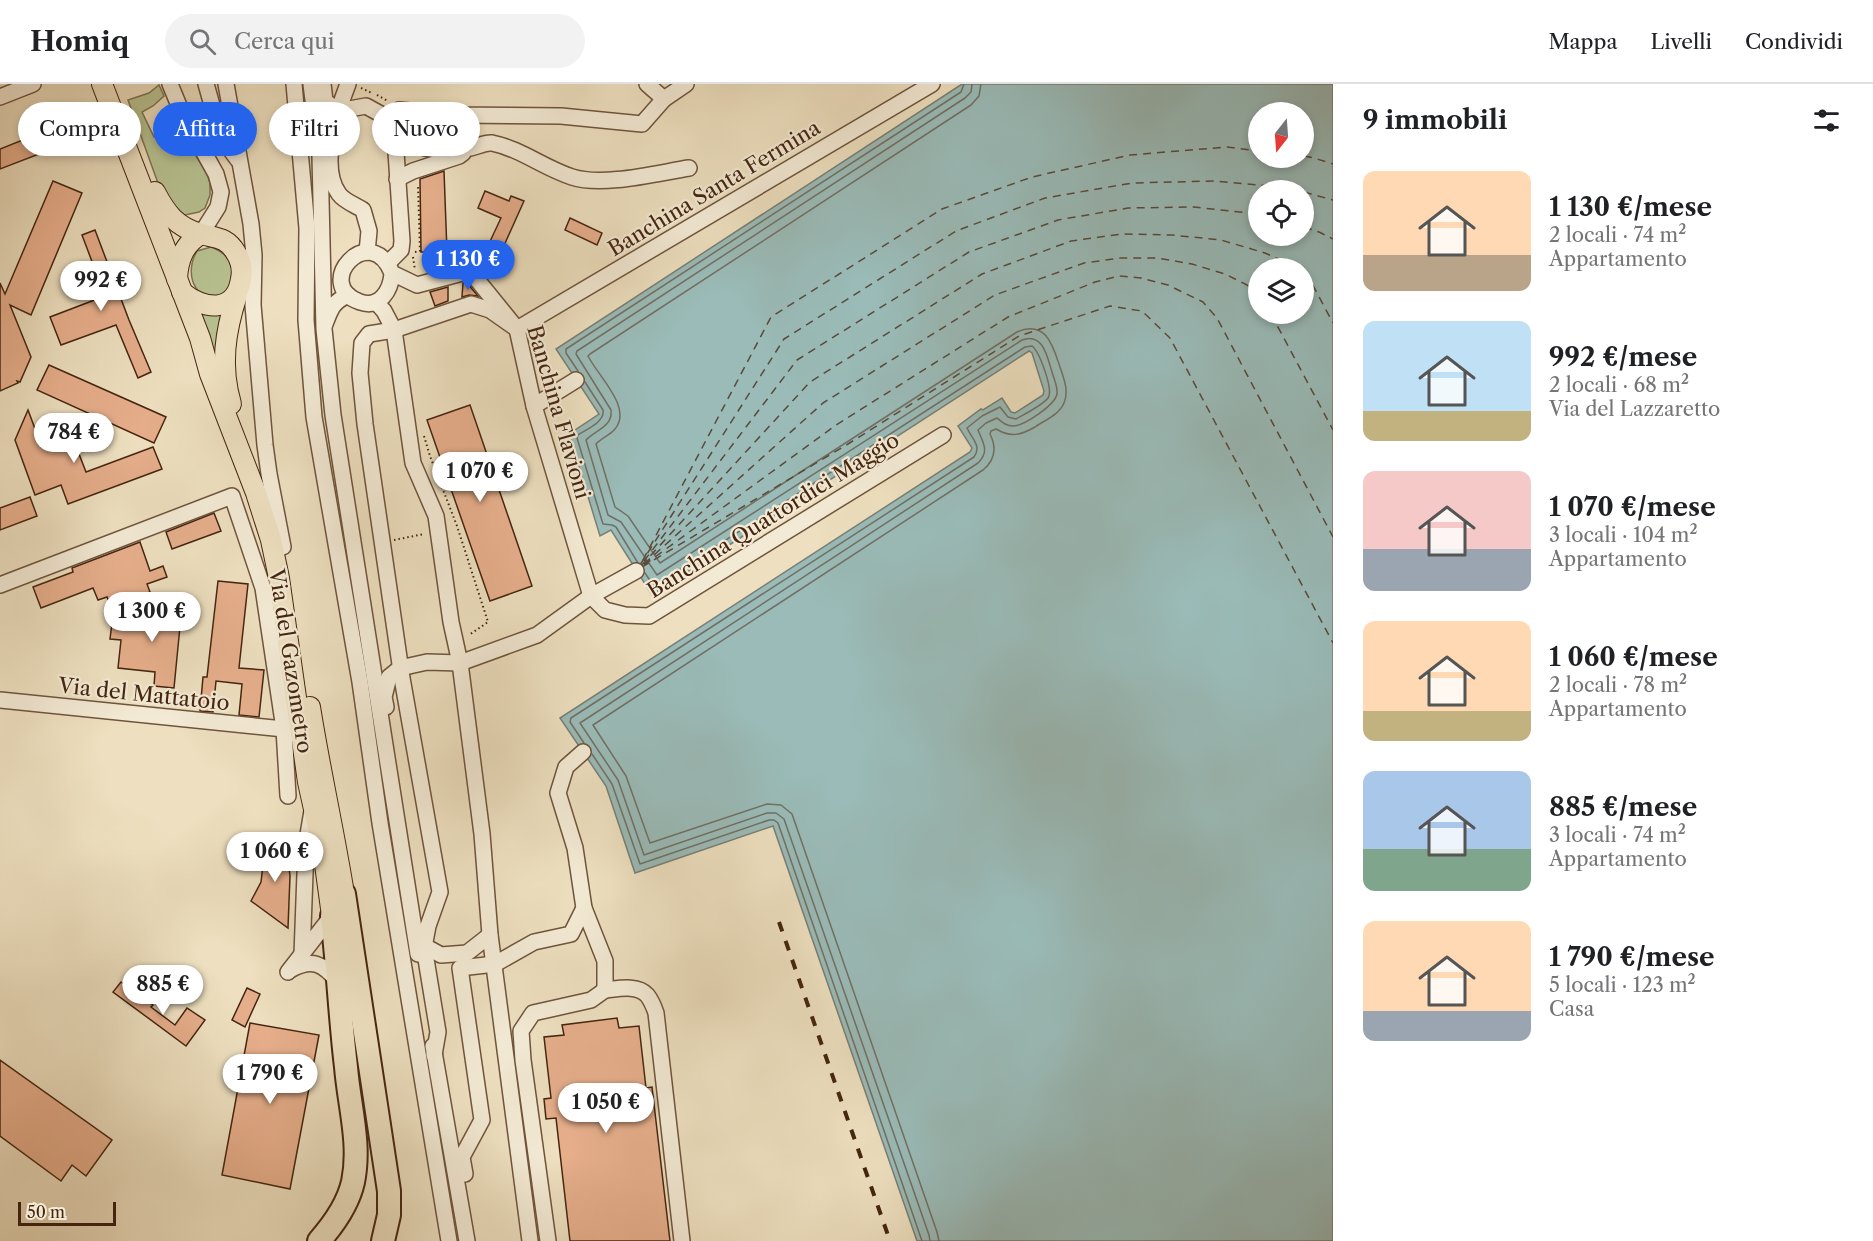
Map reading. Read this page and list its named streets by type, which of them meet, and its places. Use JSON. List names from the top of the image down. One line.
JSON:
{"streets":{"street":["Banchina Santa Fermina","Banchina Flavioni","Banchina Quattordici Maggio","Via del Gazometro","Via del Mattatoio"]},"crossings":[["Banchina Santa Fermina","Banchina Flavioni"],["Banchina Flavioni","Banchina Quattordici Maggio"],["Via del Gazometro","Via del Mattatoio"]],"scale_bar":"50 m","north":"bottom","page":{"header":"Homiq","search":"Cerca qui","nav":["Mappa","Livelli","Condividi"],"heading":"9 immobili","chip":["Compra","Affitta","Filtri","Nuovo"],"list":[{"name":"1 130 €/mese","note":"2 locali · 74 m² · Appartamento"},{"name":"992 €/mese","note":"2 locali · 68 m² · Via del Lazzaretto"},{"name":"1 070 €/mese","note":"3 locali · 104 m² · Appartamento"},{"name":"1 060 €/mese","note":"2 locali · 78 m² · Appartamento"},{"name":"885 €/mese","note":"3 locali · 74 m² · Appartamento"},{"name":"1 790 €/mese","note":"5 locali · 123 m² · Casa"}],"price":["1 130 €","992 €","784 €","1 070 €","1 300 €","1 060 €","885 €","1 790 €","1 050 €"],"scale":"50 m"}}
